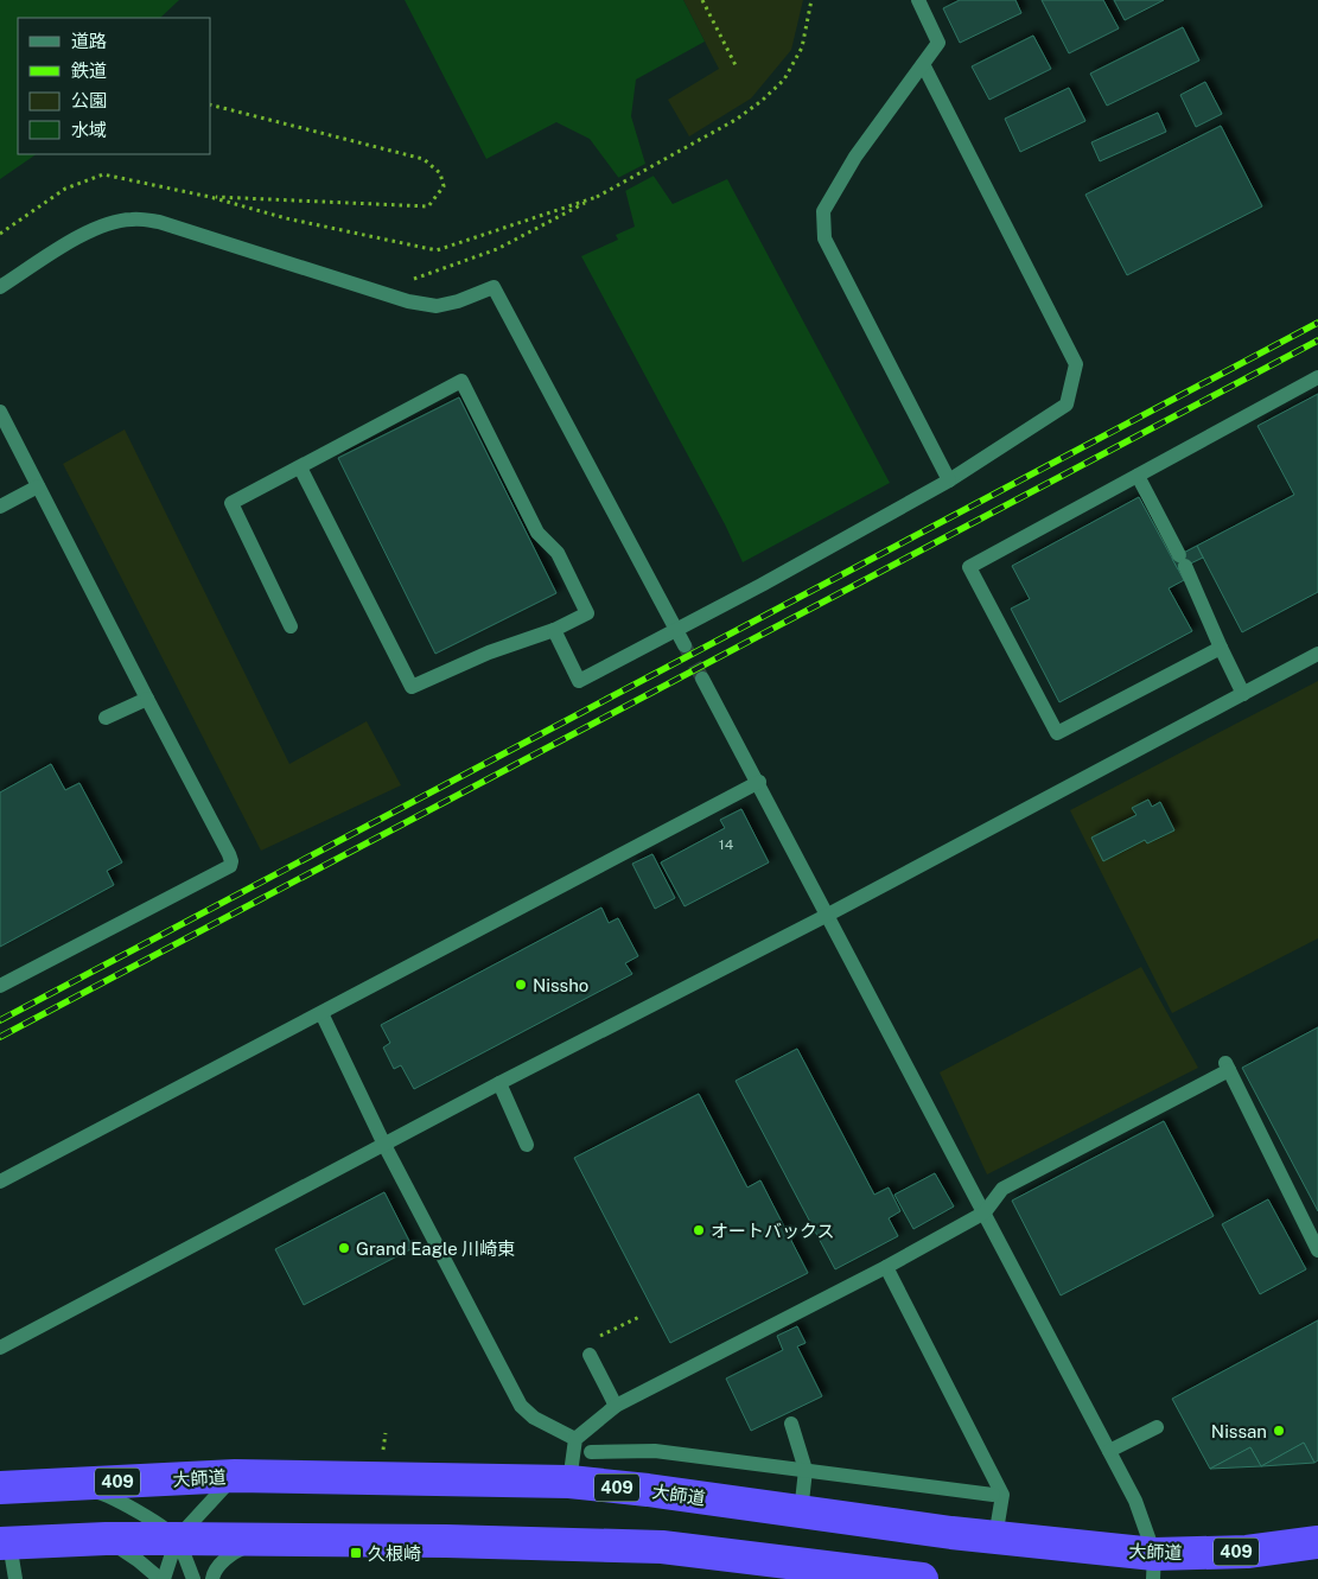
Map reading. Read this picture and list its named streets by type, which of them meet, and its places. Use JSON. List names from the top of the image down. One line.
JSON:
{"streets":{"highway":["大師道","409"]},"places":{"other":["Nissho","オートバックス","Grand Eagle 川崎東","Nissan"],"transit":["久根崎"]},"house_numbers":["14"],"legend":["道路","鉄道","公園","水域"]}
